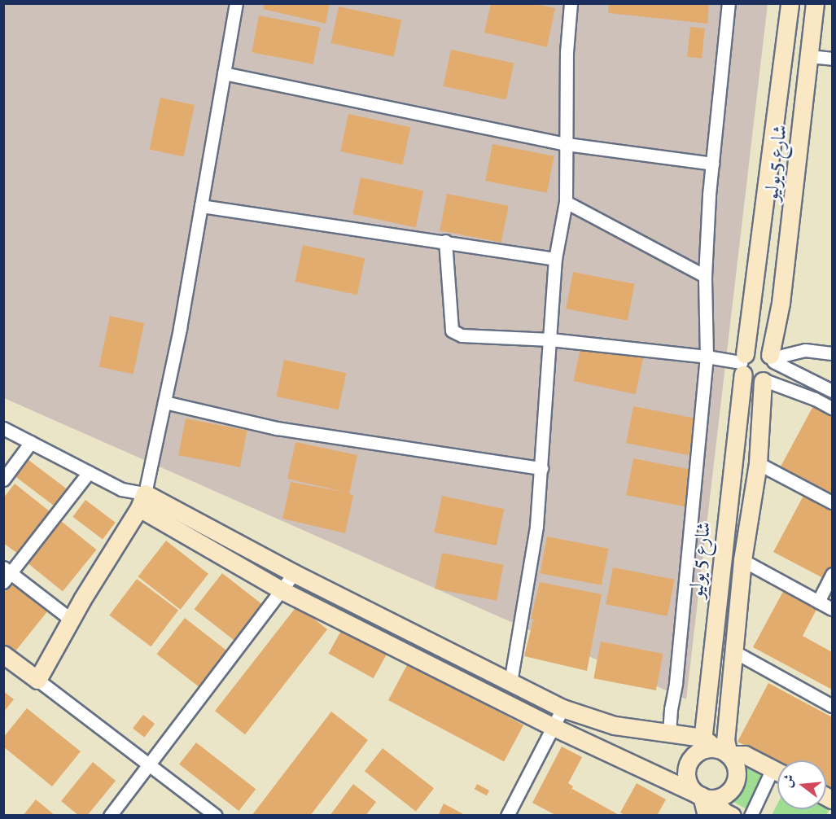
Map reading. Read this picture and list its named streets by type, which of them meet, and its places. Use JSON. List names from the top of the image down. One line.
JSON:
{"streets":{"main road":["شارع 5 يوليو"]},"north":"left"}
